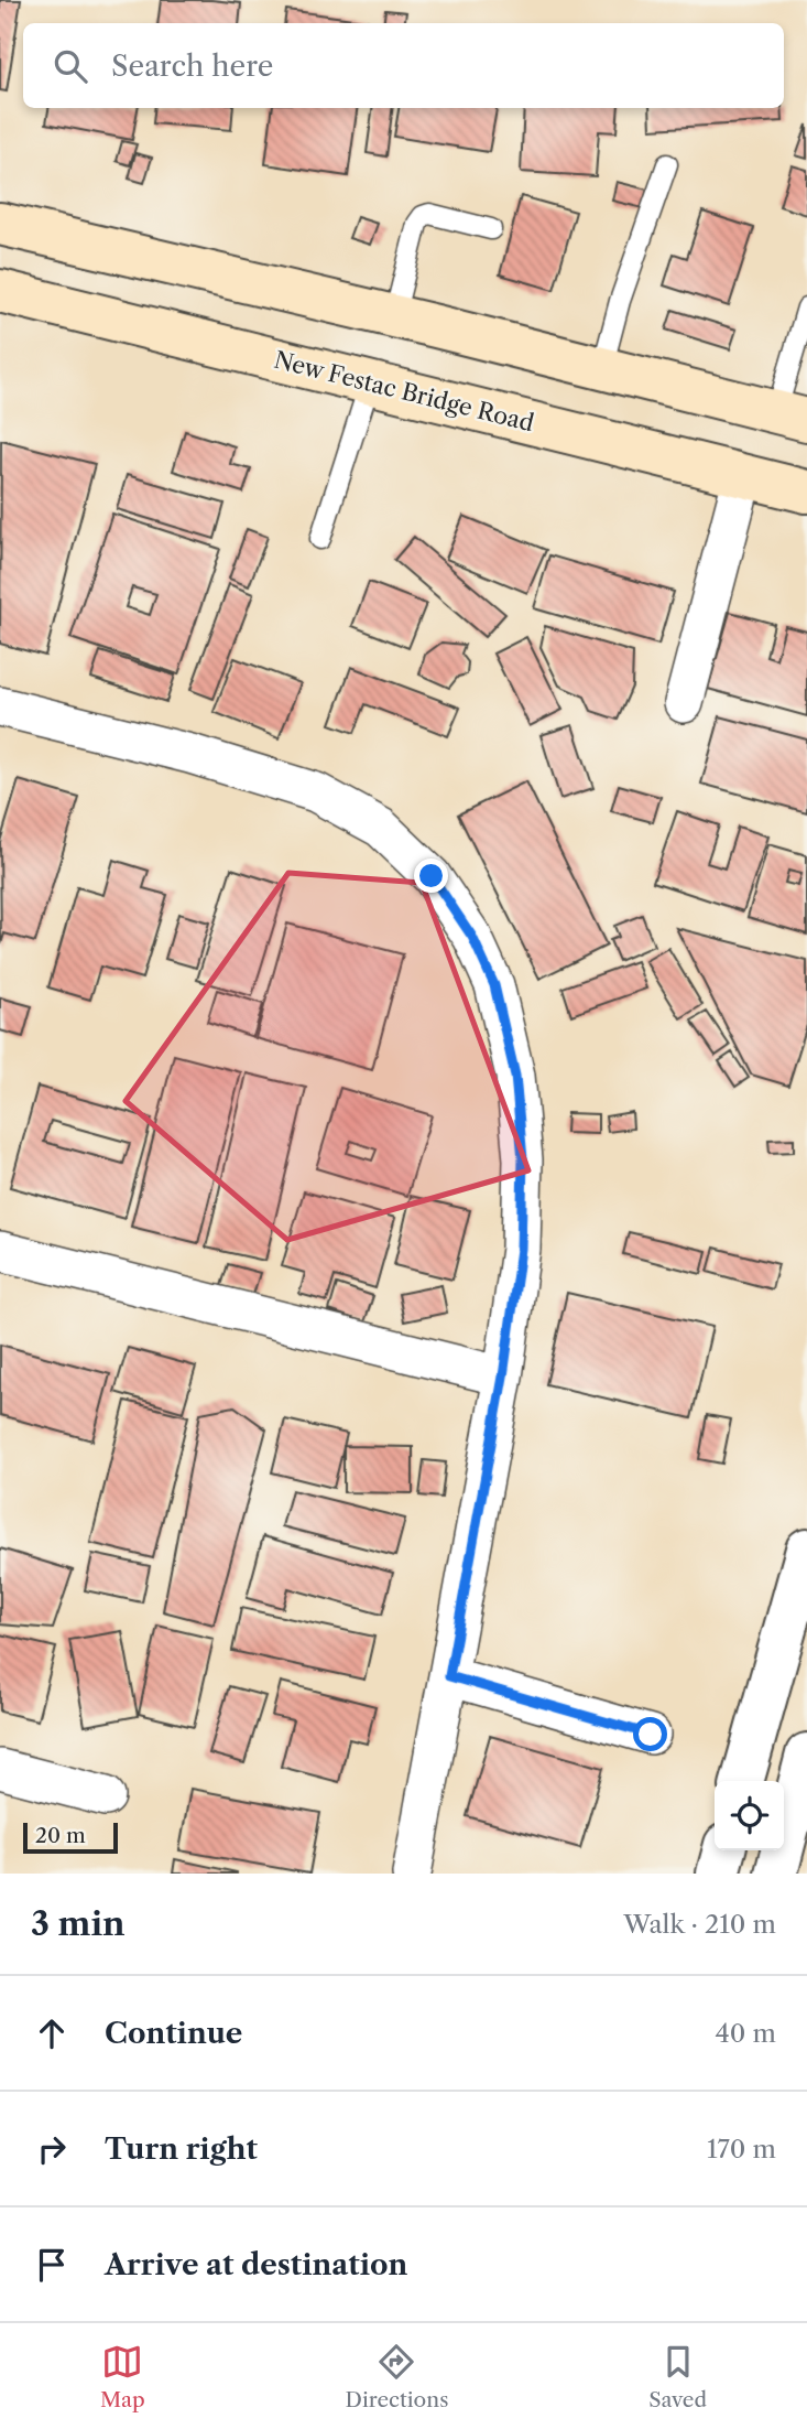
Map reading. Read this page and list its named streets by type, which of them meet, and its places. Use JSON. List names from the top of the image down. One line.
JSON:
{"streets":{"main road":["New Festac Bridge Road"]},"scale_bar":"20 m","page":{"search":"Search here","scale":"20 m","heading":["3 min","Walk · 210 m"],"list":[["Continue","40 m"],["Turn right","170 m"],"Arrive at destination"],"nav":["Map","Directions","Saved"]}}
